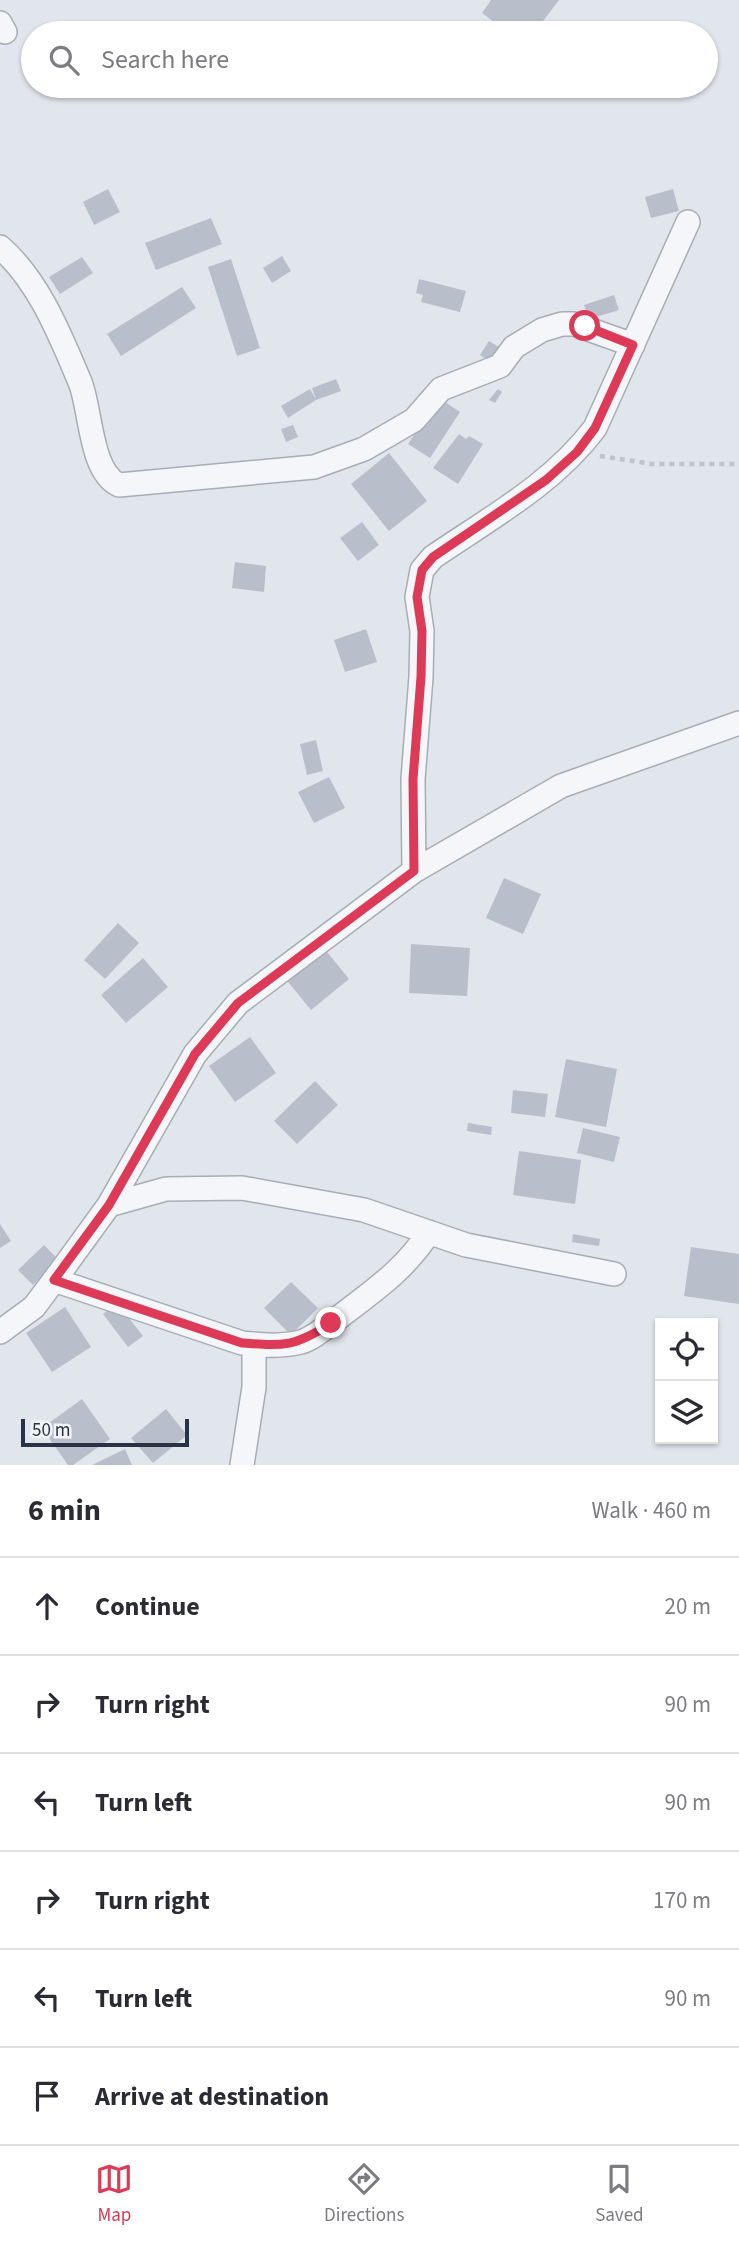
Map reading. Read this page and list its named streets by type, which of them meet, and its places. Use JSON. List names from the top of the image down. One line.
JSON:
{"scale_bar":"50 m","page":{"search":"Search here","scale":"50 m","heading":["6 min","Walk · 460 m"],"list":[["Continue","20 m"],["Turn right","90 m"],["Turn left","90 m"],["Turn right","170 m"],["Turn left","90 m"],"Arrive at destination"],"nav":["Map","Directions","Saved"]}}
